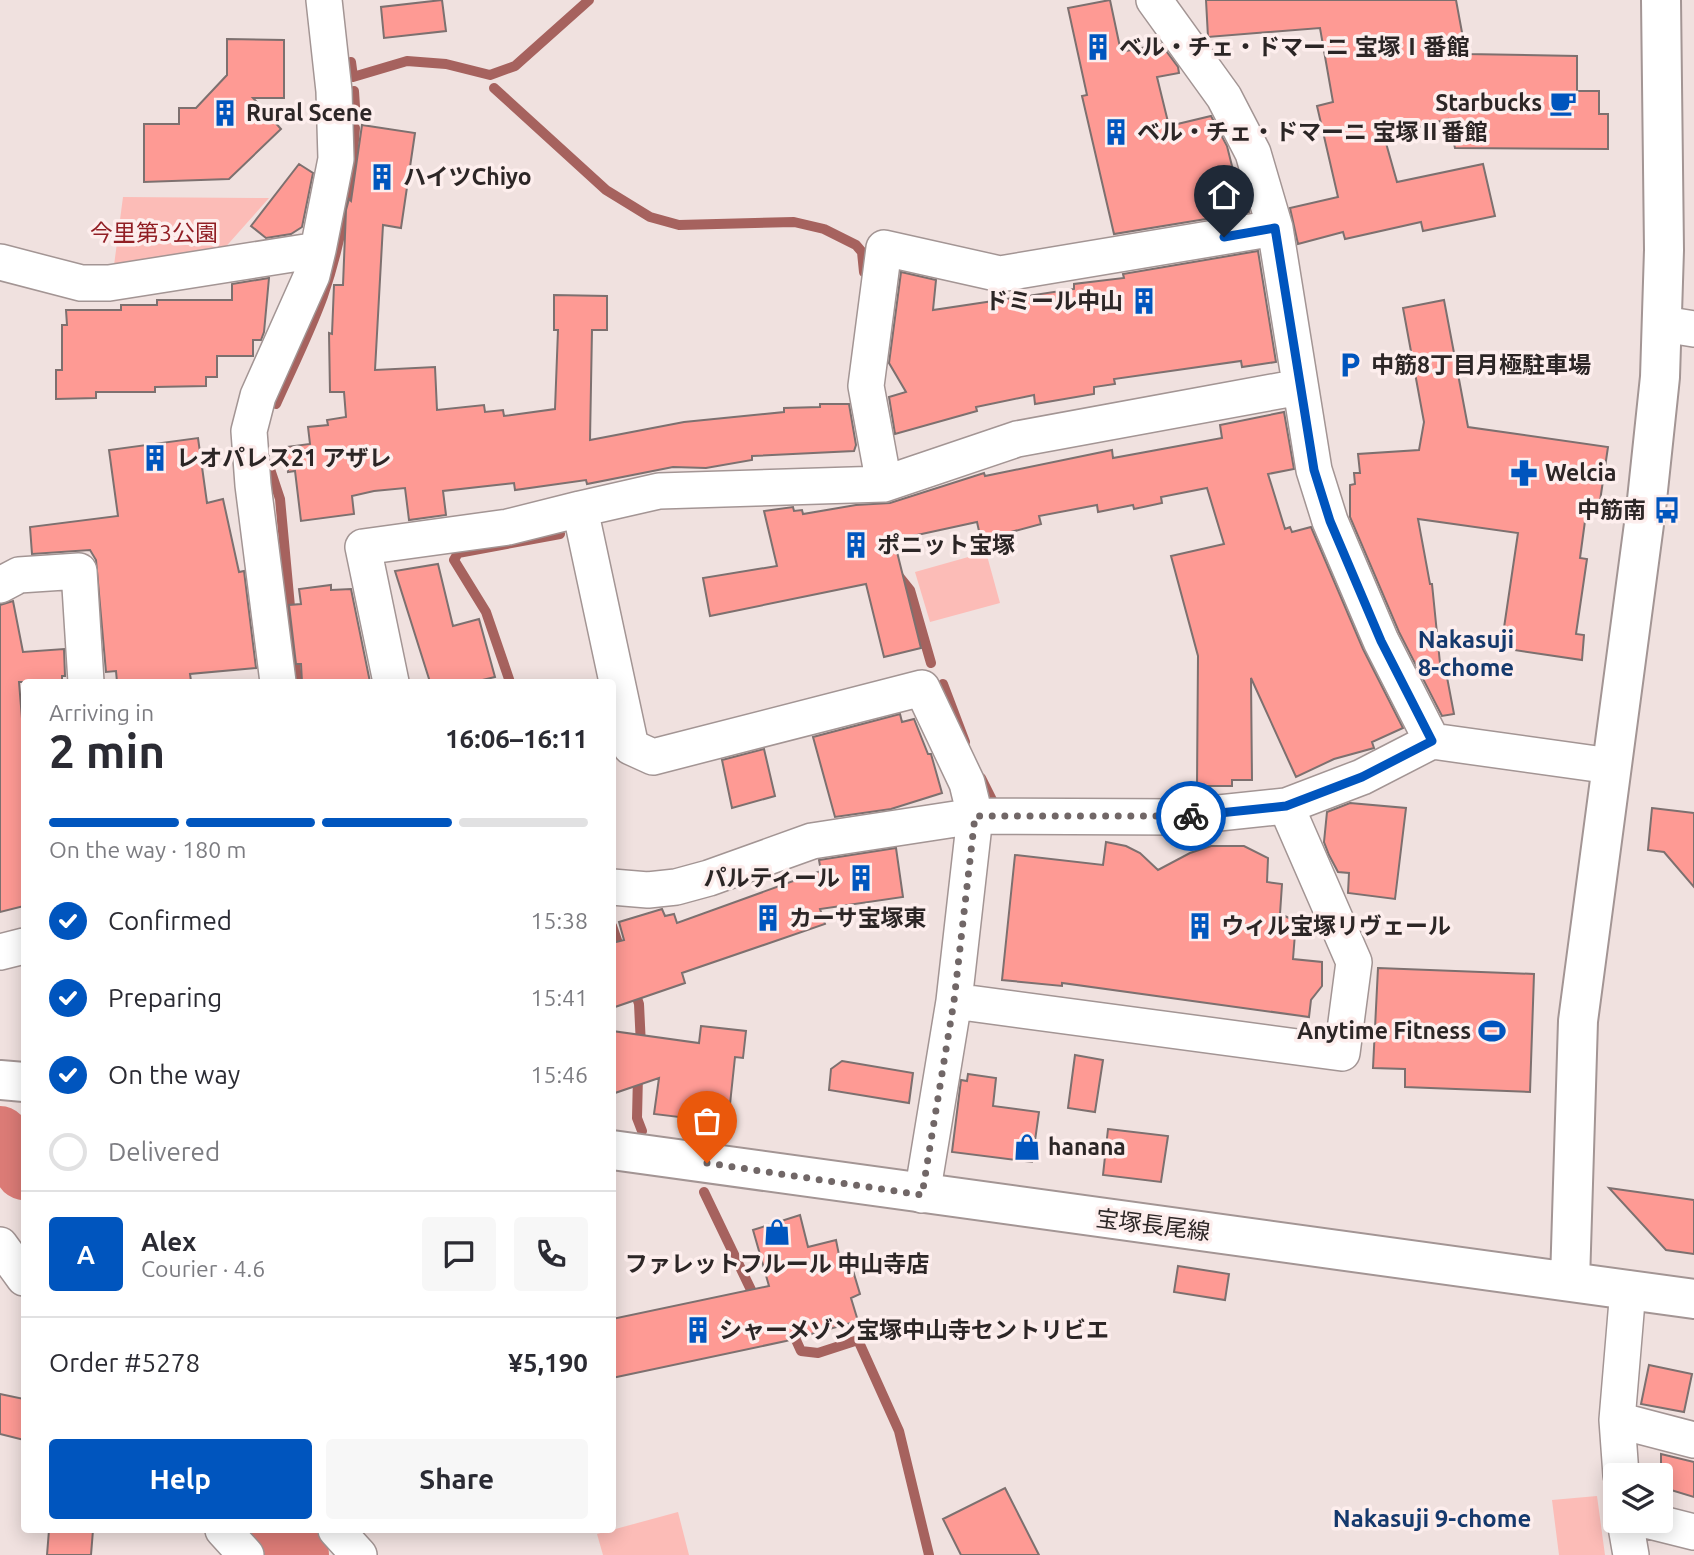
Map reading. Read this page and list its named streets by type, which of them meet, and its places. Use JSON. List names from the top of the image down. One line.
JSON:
{"streets":{"street":["宝塚長尾線"]},"districts":["Nakasuji 8-chome","Nakasuji 9-chome"],"parks":["今里第3公園"],"places":{"building":["ベル・チェ・ドマーニ 宝塚Ⅰ番館","Rural Scene","ベル・チェ・ドマーニ 宝塚Ⅱ番館","ハイツChiyo","ドミール中山","レオパレス21 アザレ","ポニット宝塚","パルティール","カーサ宝塚東","ウィル宝塚リヴェール","シャーメゾン宝塚中山寺セントリビエ"],"cafe":["Starbucks"],"parking":["中筋8丁目月極駐車場"],"pharmacy":["Welcia"],"bus stop":["中筋南"],"sports":["Anytime Fitness"],"shop":["hanana","ファレットフルール 中山寺店"]},"page":{"heading":["2 min","Arriving in","16:06–16:11"],"panel":["Alex","Courier · 4.6","Order #5278","¥5,190"],"bar":"On the way · 180 m","list":[["Confirmed","15:38"],["Preparing","15:41"],["On the way","15:46"],"Delivered"],"round":"A","buttons":["Help","Share"]}}
